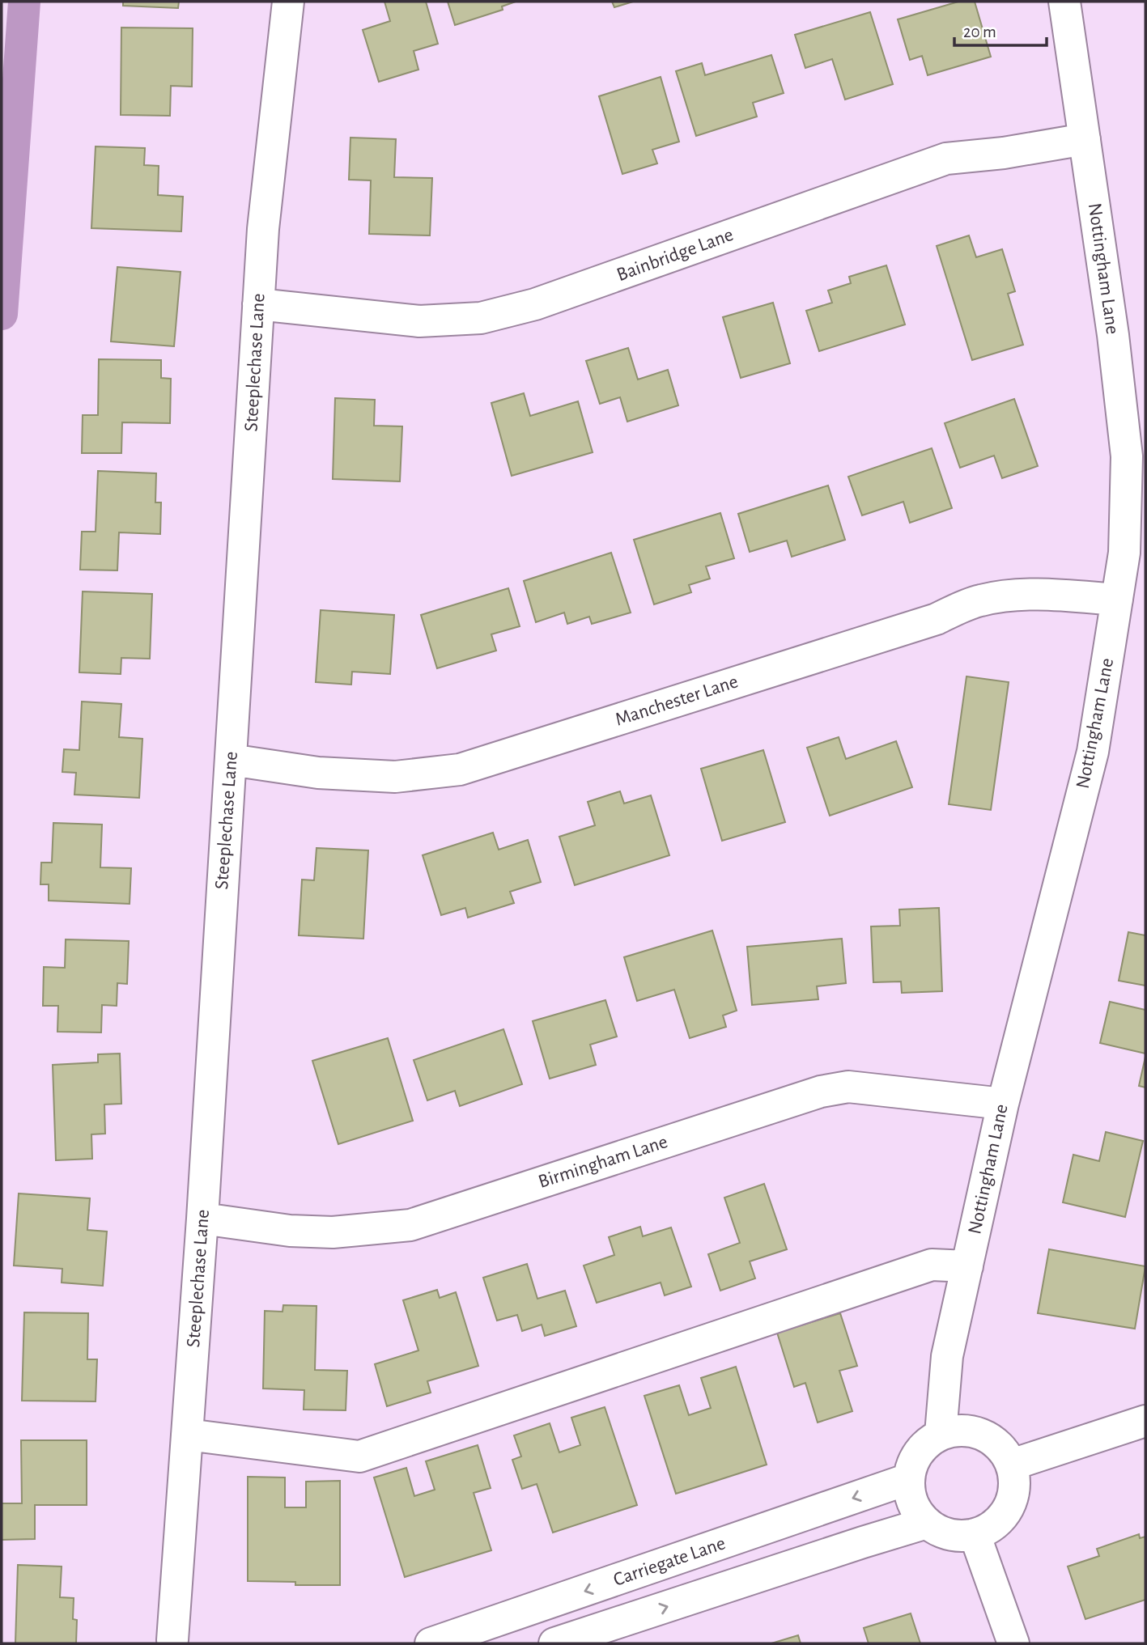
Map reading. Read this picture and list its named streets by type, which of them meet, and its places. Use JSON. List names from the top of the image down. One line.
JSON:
{"streets":{"street":["Bainbridge Lane","Nottingham Lane","Steeplechase Lane","Manchester Lane","Birmingham Lane","Carriegate Lane"]},"crossings":[["Bainbridge Lane","Nottingham Lane"],["Bainbridge Lane","Steeplechase Lane"],["Nottingham Lane","Manchester Lane"],["Nottingham Lane","Birmingham Lane"],["Nottingham Lane","Carriegate Lane"],["Steeplechase Lane","Manchester Lane"],["Steeplechase Lane","Birmingham Lane"]],"scale_bar":"20 m"}
